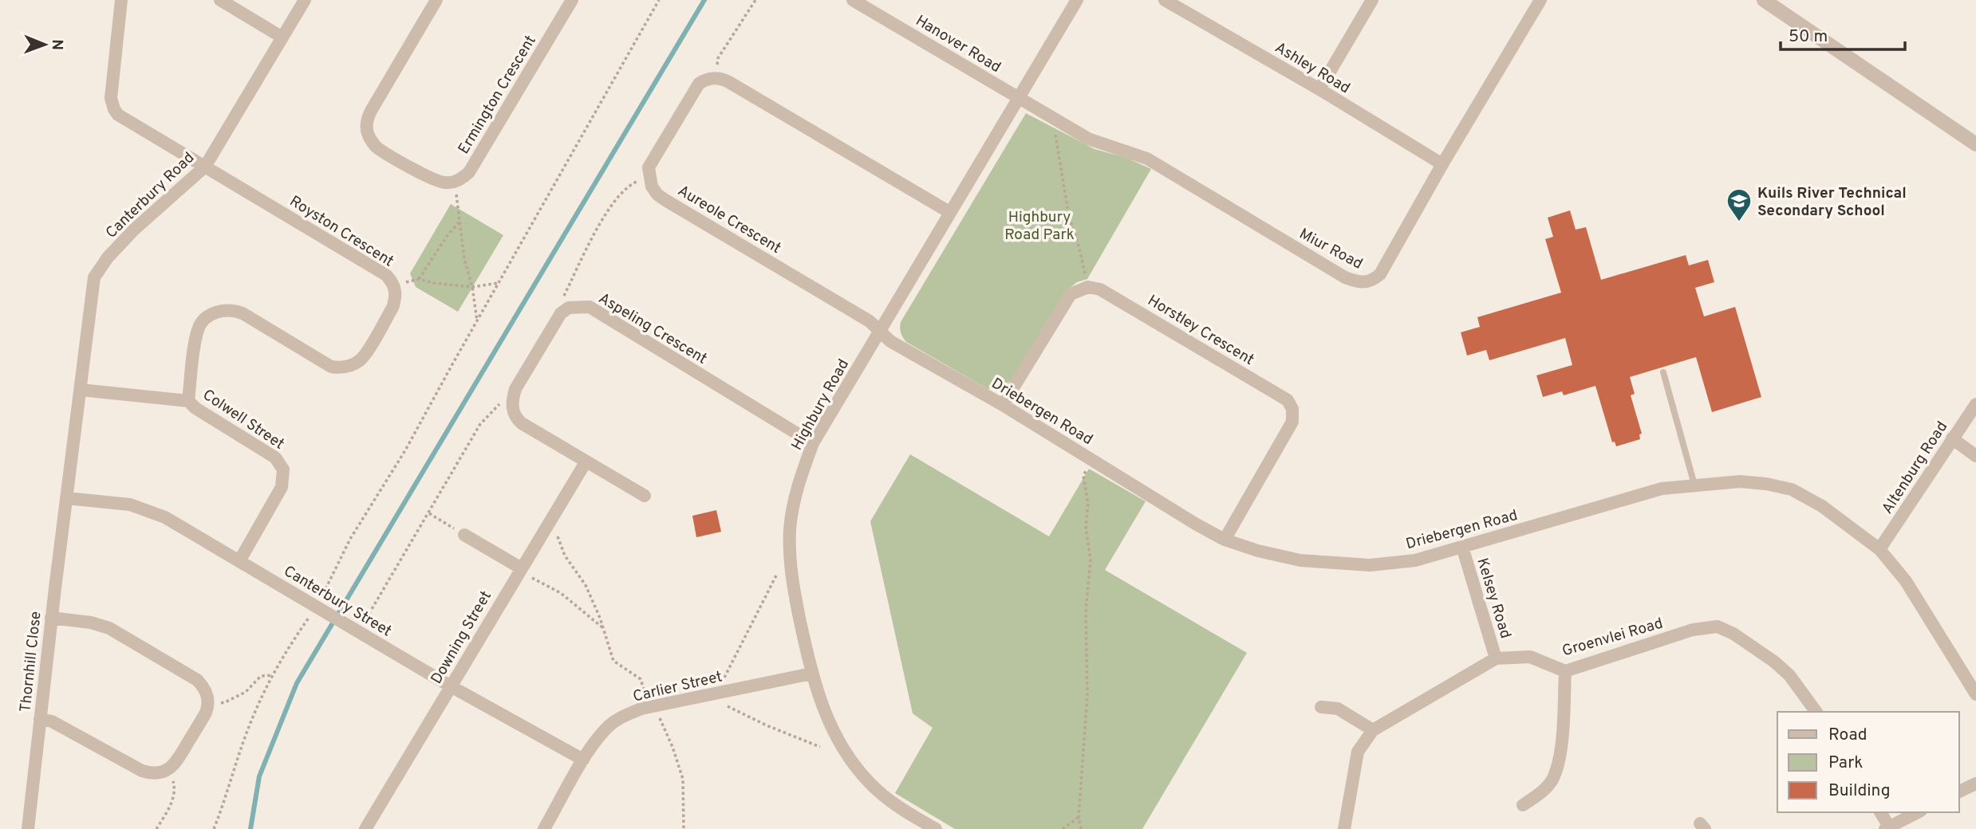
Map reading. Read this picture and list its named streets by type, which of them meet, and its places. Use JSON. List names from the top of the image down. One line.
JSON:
{"streets":{"street":["Hanover Road","Ashley Road","Ermington Crescent","Canterbury Road","Aureole Crescent","Royston Crescent","Miur Road","Aspeling Crescent","Horstley Crescent","Highbury Road","Driebergen Road","Colwell Street","Altenburg Road","Kelsey Road","Canterbury Street","Groenvlei Road","Downing Street","Thornhill Close","Carlier Street"]},"crossings":[["Hanover Road","Miur Road"],["Hanover Road","Highbury Road"],["Ashley Road","Miur Road"],["Canterbury Road","Royston Crescent"],["Canterbury Road","Colwell Street"],["Canterbury Road","Canterbury Street"],["Canterbury Road","Thornhill Close"],["Aureole Crescent","Highbury Road"],["Aureole Crescent","Driebergen Road"],["Royston Crescent","Colwell Street"],["Miur Road","Highbury Road"],["Aspeling Crescent","Highbury Road"],["Horstley Crescent","Driebergen Road"],["Highbury Road","Driebergen Road"],["Highbury Road","Carlier Street"],["Driebergen Road","Altenburg Road"],["Driebergen Road","Kelsey Road"],["Colwell Street","Canterbury Street"],["Kelsey Road","Groenvlei Road"],["Canterbury Street","Downing Street"],["Canterbury Street","Thornhill Close"],["Canterbury Street","Carlier Street"]],"parks":["Highbury Road Park"],"places":{"school or university":["Kuils River Technical Secondary School"]},"legend":["Road","Park","Building"],"scale_bar":"50 m","north":"right"}
